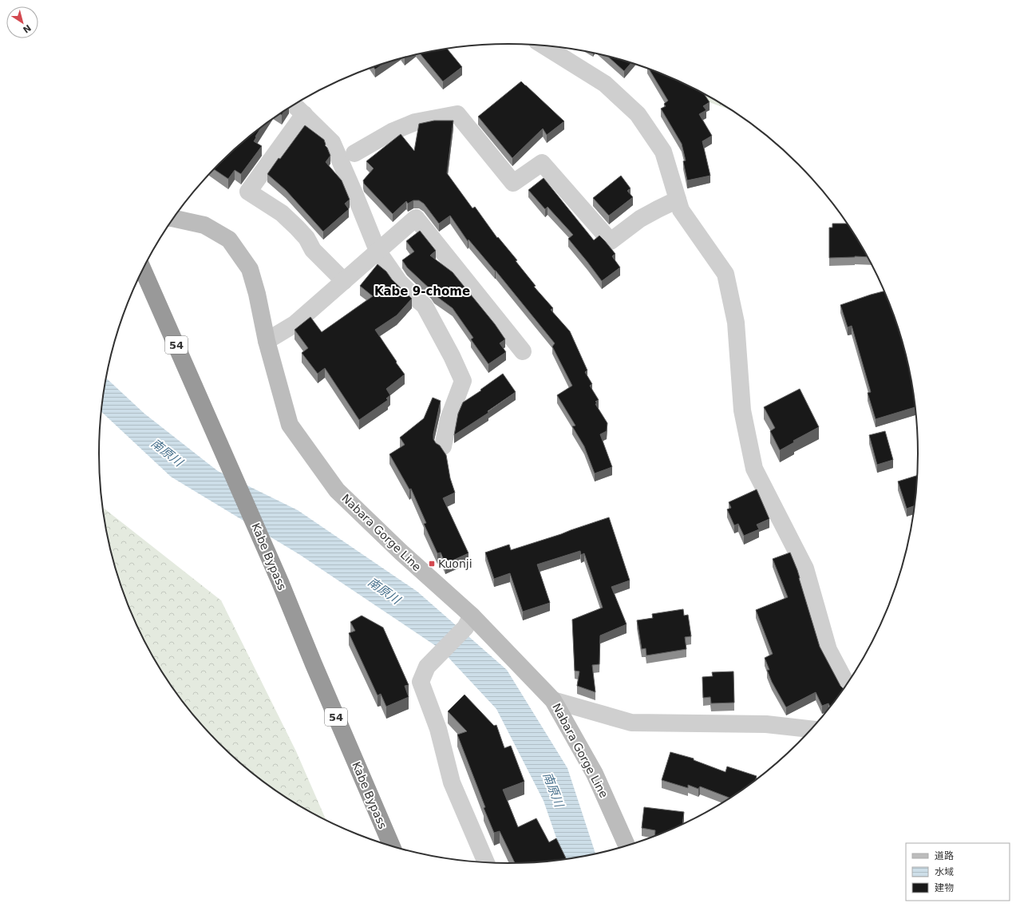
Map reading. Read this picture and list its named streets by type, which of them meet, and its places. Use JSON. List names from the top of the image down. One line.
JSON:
{"streets":{"highway":["54","Kabe Bypass"],"main road":["Nabara Gorge Line"]},"districts":["Kabe 9-chome"],"water":["南原川"],"places":{"transit":["Kuonji"]},"legend":["道路","水域","建物"],"north":"bottom right"}
